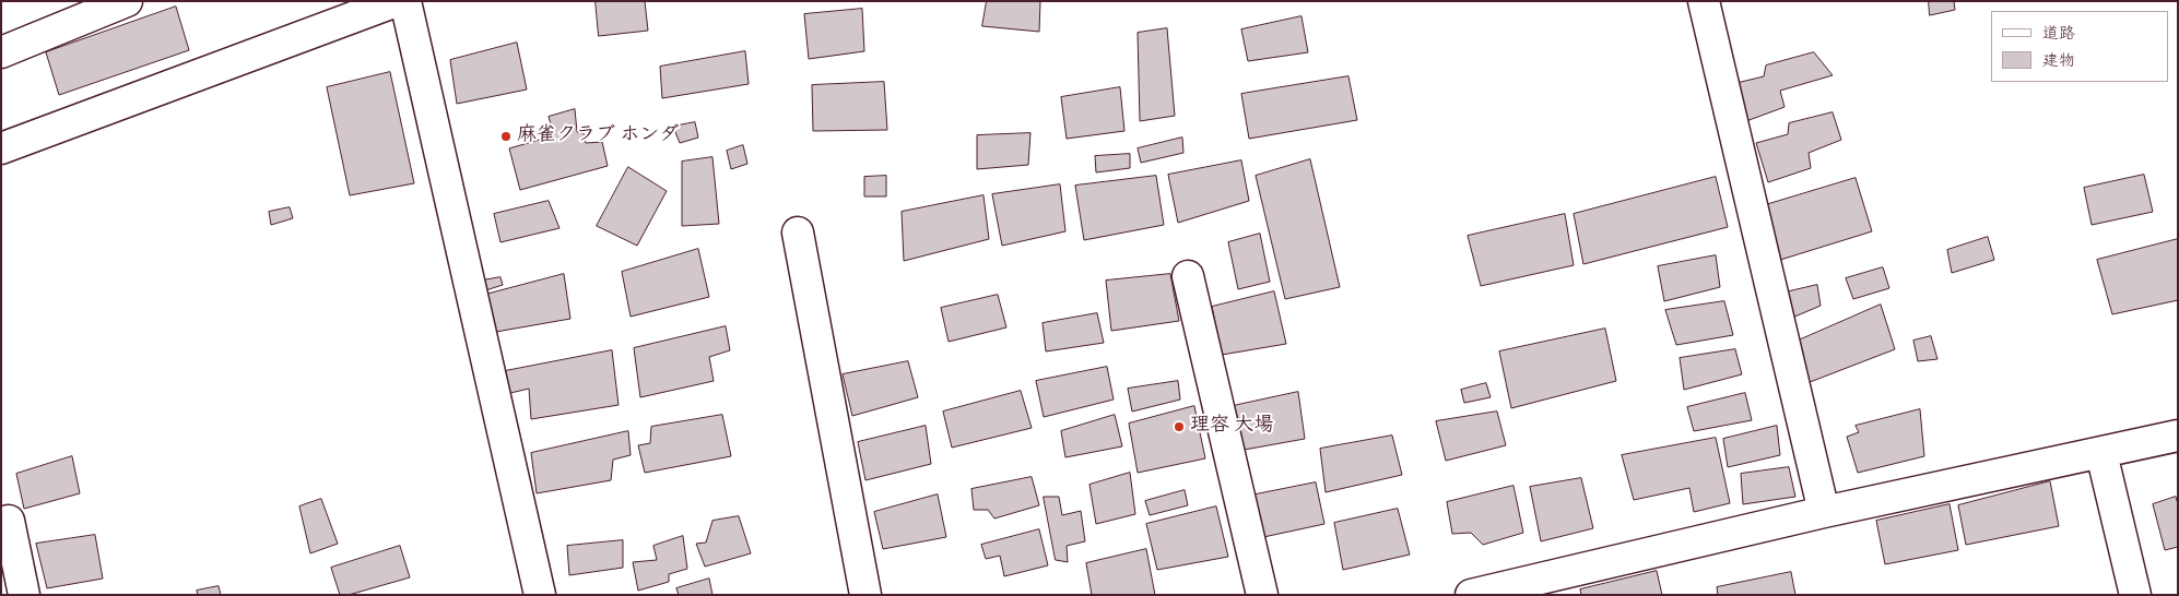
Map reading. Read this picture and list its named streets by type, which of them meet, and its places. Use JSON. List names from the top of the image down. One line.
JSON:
{"places":["麻雀クラブ ホンダ","理容 大場"],"legend":["道路","建物"]}
